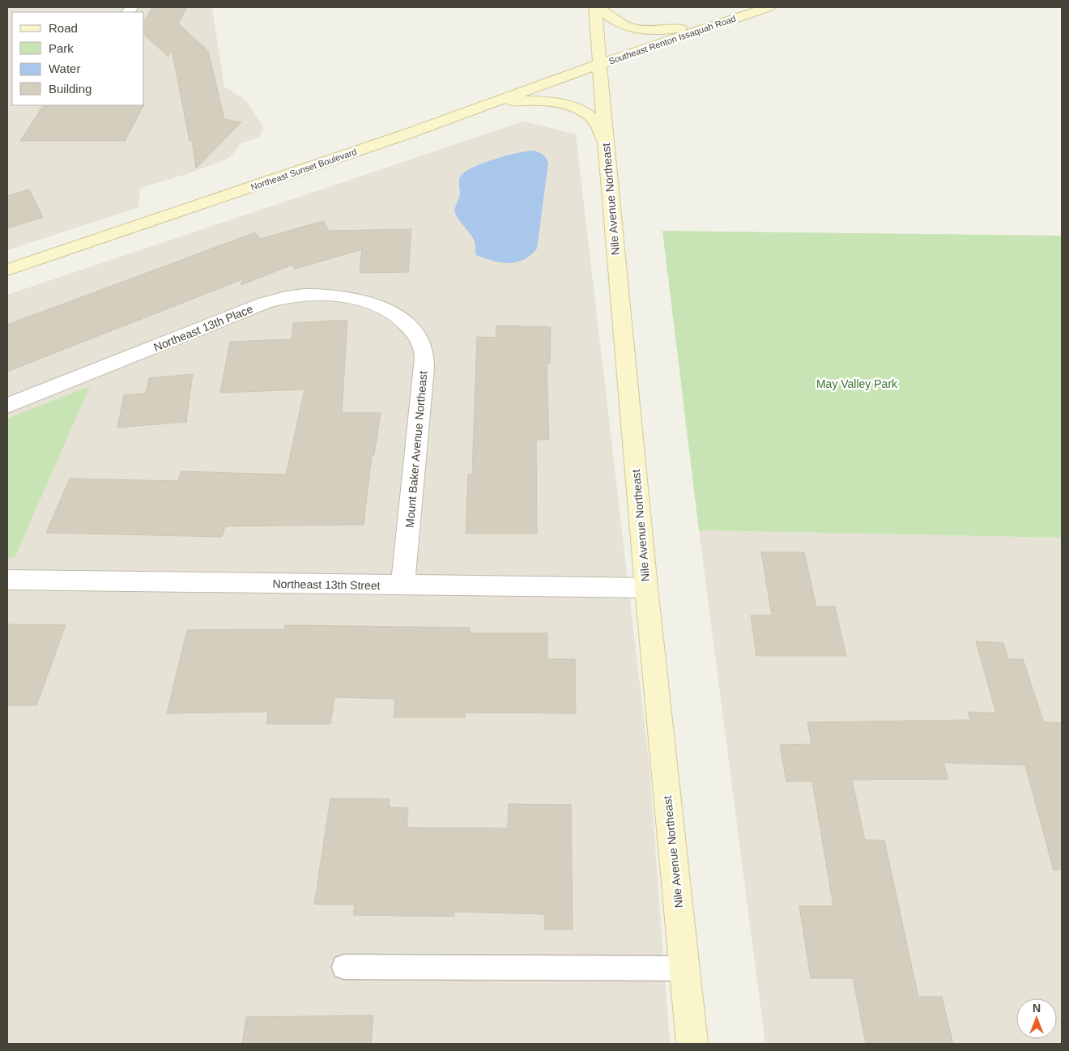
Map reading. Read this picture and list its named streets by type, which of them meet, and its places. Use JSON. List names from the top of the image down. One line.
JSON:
{"streets":{"main road":["Southeast Renton Issaquah Road","Northeast Sunset Boulevard","Nile Avenue Northeast"],"street":["Northeast 13th Place","Mount Baker Avenue Northeast","Northeast 13th Street"]},"crossings":[["Southeast Renton Issaquah Road","Northeast Sunset Boulevard"],["Southeast Renton Issaquah Road","Nile Avenue Northeast"],["Northeast Sunset Boulevard","Nile Avenue Northeast"],["Nile Avenue Northeast","Northeast 13th Street"],["Northeast 13th Place","Mount Baker Avenue Northeast"],["Mount Baker Avenue Northeast","Northeast 13th Street"]],"parks":["May Valley Park"],"legend":["Road","Park","Water","Building"],"north":"top"}
